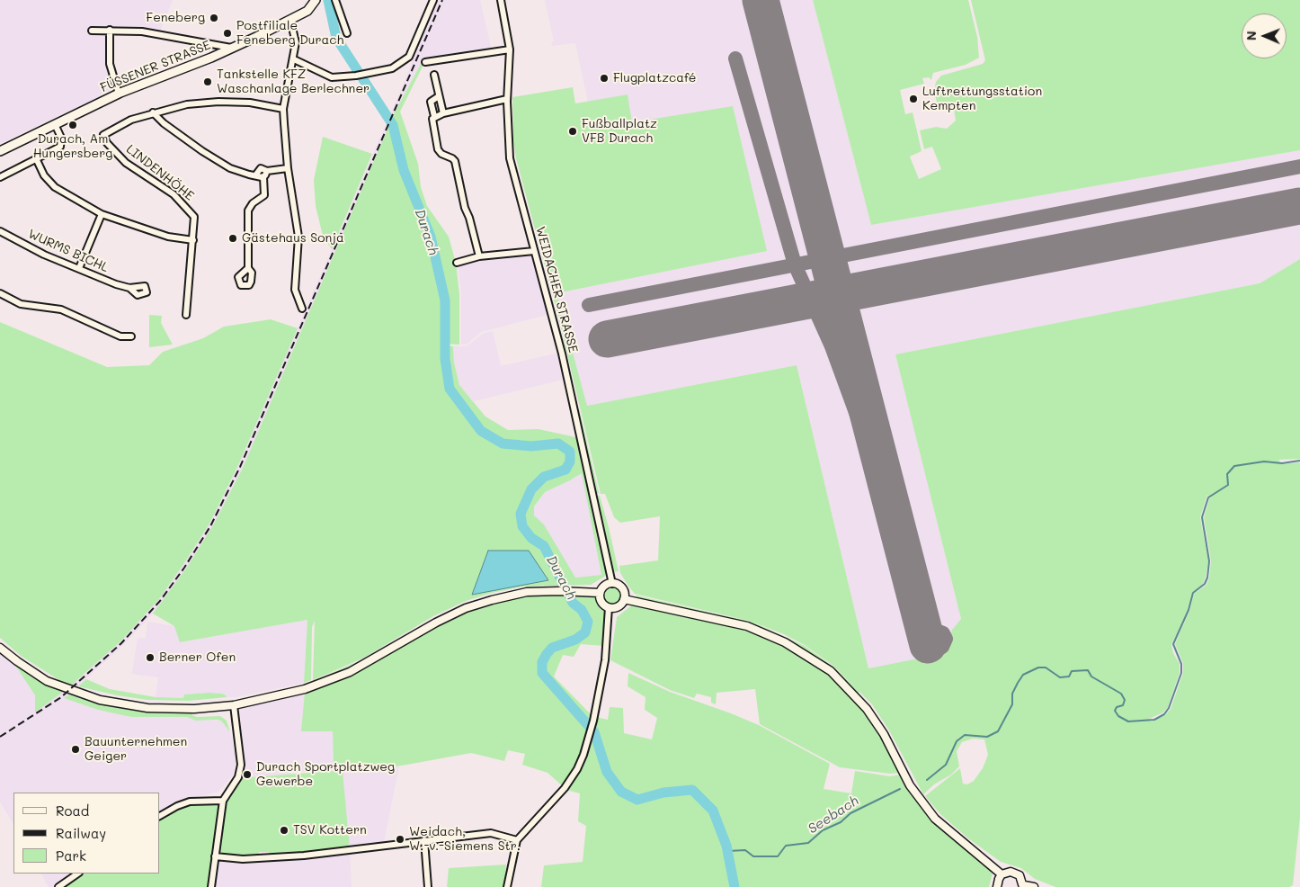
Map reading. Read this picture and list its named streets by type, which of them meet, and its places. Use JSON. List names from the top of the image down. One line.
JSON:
{"streets":{"main road":["FÜSSENER STRASSE"],"street":["LINDENHÖHE","WURMS BICHL","WEIDACHER STRASSE"]},"water":["Durach","Seebach"],"places":["Feneberg","Postfiliale Feneberg Durach","Flugplatzcafé","Tankstelle KFZ Waschanlage Berlechner","Luftrettungsstation Kempten","Durach, Am Hungersberg","Fußballplatz VFB Durach","Gästehaus Sonja","Berner Ofen","Bauunternehmen Geiger","Durach Sportplatzweg Gewerbe","TSV Kottern","Weidach, W.-v.-Siemens Str."],"legend":["Road","Railway","Park"],"north":"left"}
